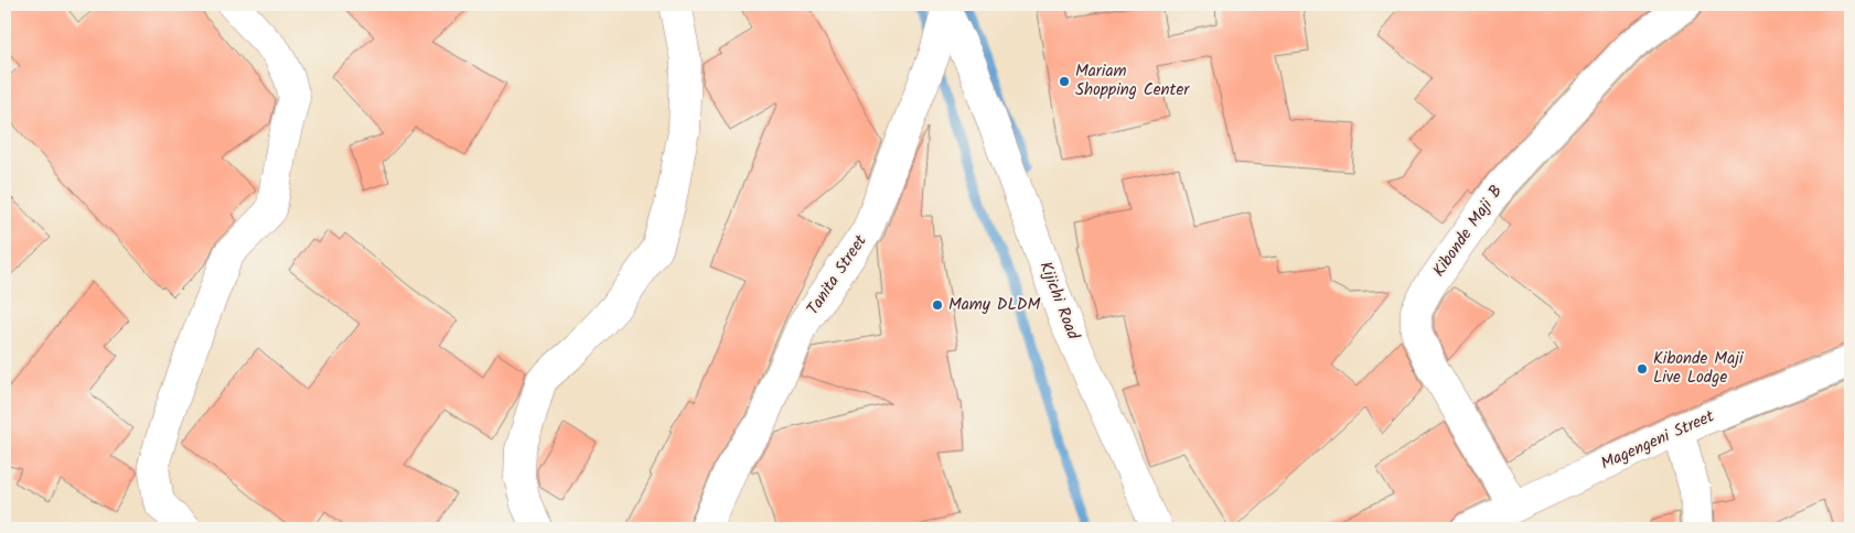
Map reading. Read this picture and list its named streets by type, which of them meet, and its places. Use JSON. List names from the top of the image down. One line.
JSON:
{"streets":{"street":["Kibonde Maji B","Tanita Street","Kijichi Road","Magengeni Street"]},"crossings":[["Kibonde Maji B","Magengeni Street"],["Tanita Street","Kijichi Road"]],"places":["Mariam Shopping Center","Mamy DLDM","Kibonde Maji Live Lodge"]}
